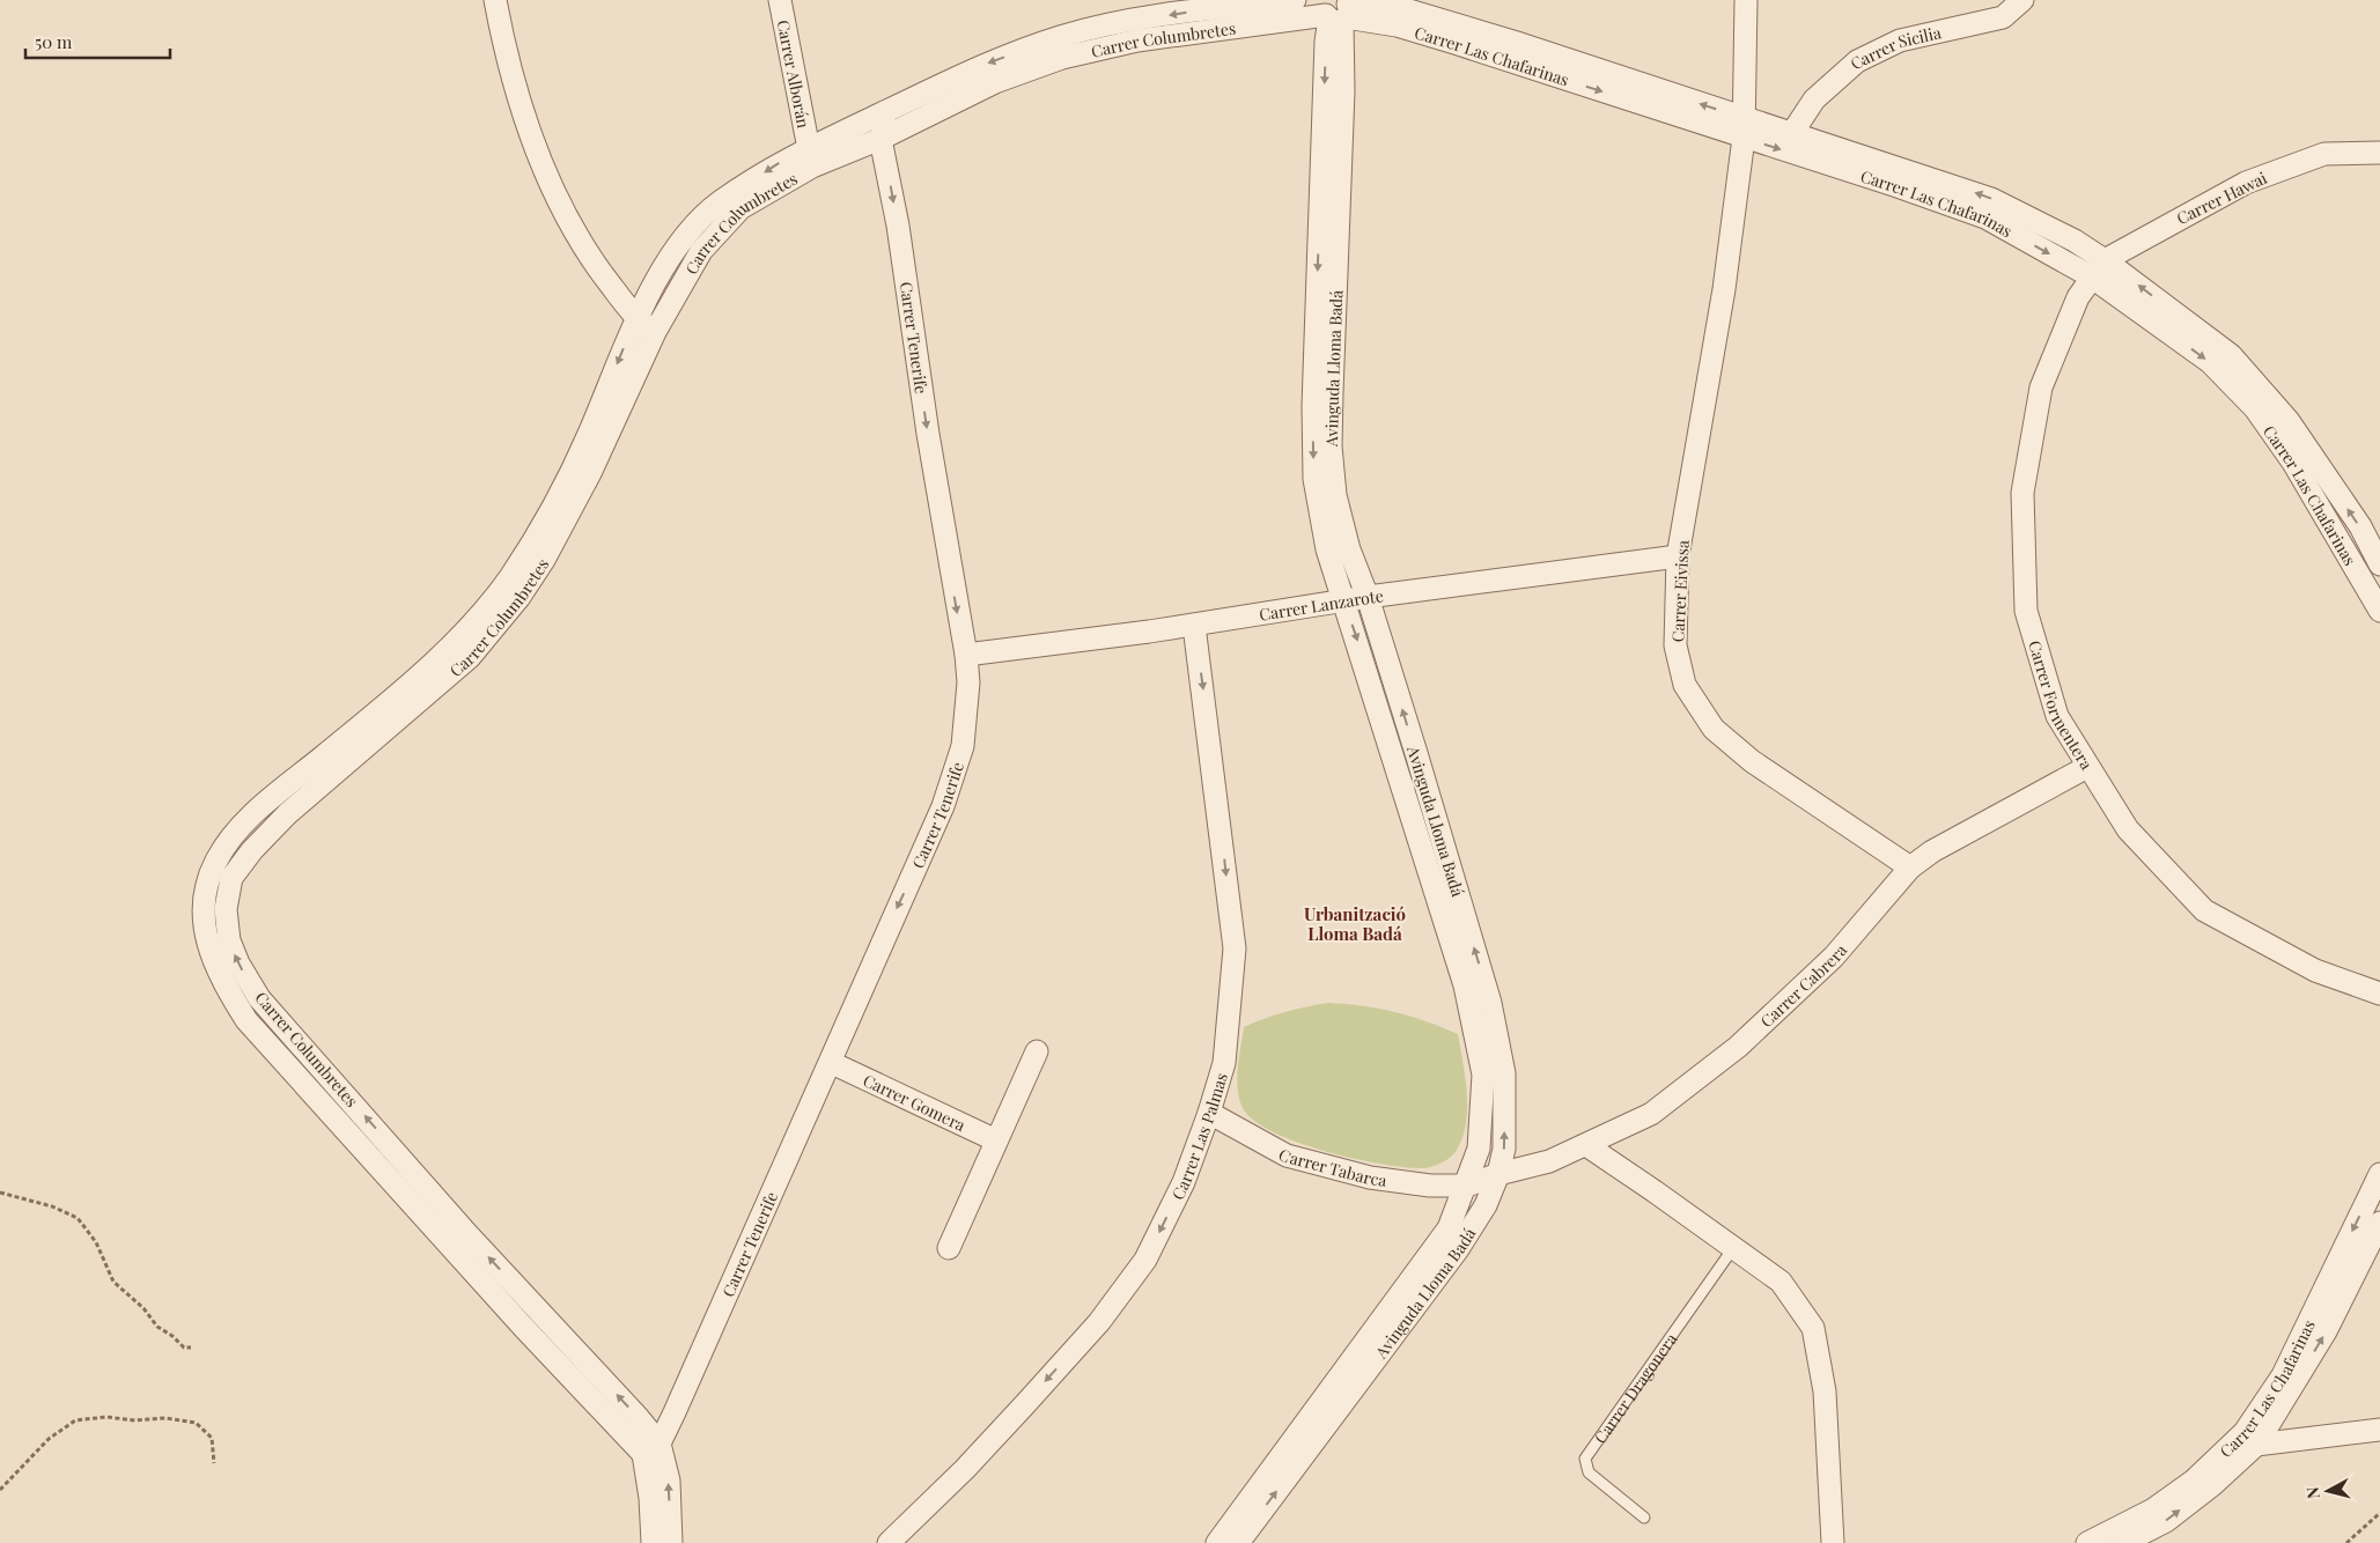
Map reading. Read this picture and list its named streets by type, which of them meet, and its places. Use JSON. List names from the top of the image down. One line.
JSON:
{"streets":{"street":["Carrer Columbretes","Carrer Sicilia","Carrer Las Chafarinas","Carrer Alborán","Carrer Hawai","Carrer Tenerife","Avinguda Lloma Badá","Carrer Eivissa","Carrer Lanzarote","Carrer Formentera","Carrer Cabrera","Carrer Gomera","Carrer Las Palmas","Carrer Tabarca"],"lane":["Carrer Dragonera"]},"crossings":[["Carrer Columbretes","Carrer Las Chafarinas"],["Carrer Columbretes","Carrer Alborán"],["Carrer Columbretes","Carrer Tenerife"],["Carrer Columbretes","Avinguda Lloma Badá"],["Carrer Sicilia","Carrer Las Chafarinas"],["Carrer Las Chafarinas","Carrer Hawai"],["Carrer Las Chafarinas","Avinguda Lloma Badá"],["Carrer Las Chafarinas","Carrer Eivissa"],["Carrer Las Chafarinas","Carrer Formentera"],["Carrer Hawai","Carrer Formentera"],["Carrer Tenerife","Carrer Lanzarote"],["Carrer Tenerife","Carrer Gomera"],["Avinguda Lloma Badá","Carrer Lanzarote"],["Avinguda Lloma Badá","Carrer Cabrera"],["Avinguda Lloma Badá","Carrer Tabarca"],["Carrer Eivissa","Carrer Lanzarote"],["Carrer Eivissa","Carrer Cabrera"],["Carrer Lanzarote","Carrer Las Palmas"],["Carrer Formentera","Carrer Cabrera"],["Carrer Cabrera","Carrer Tabarca"],["Carrer Las Palmas","Carrer Tabarca"]],"one_way":["Carrer Tenerife","Carrer Las Palmas"],"districts":["Urbanització Lloma Badá"],"scale_bar":"50 m","north":"left"}
